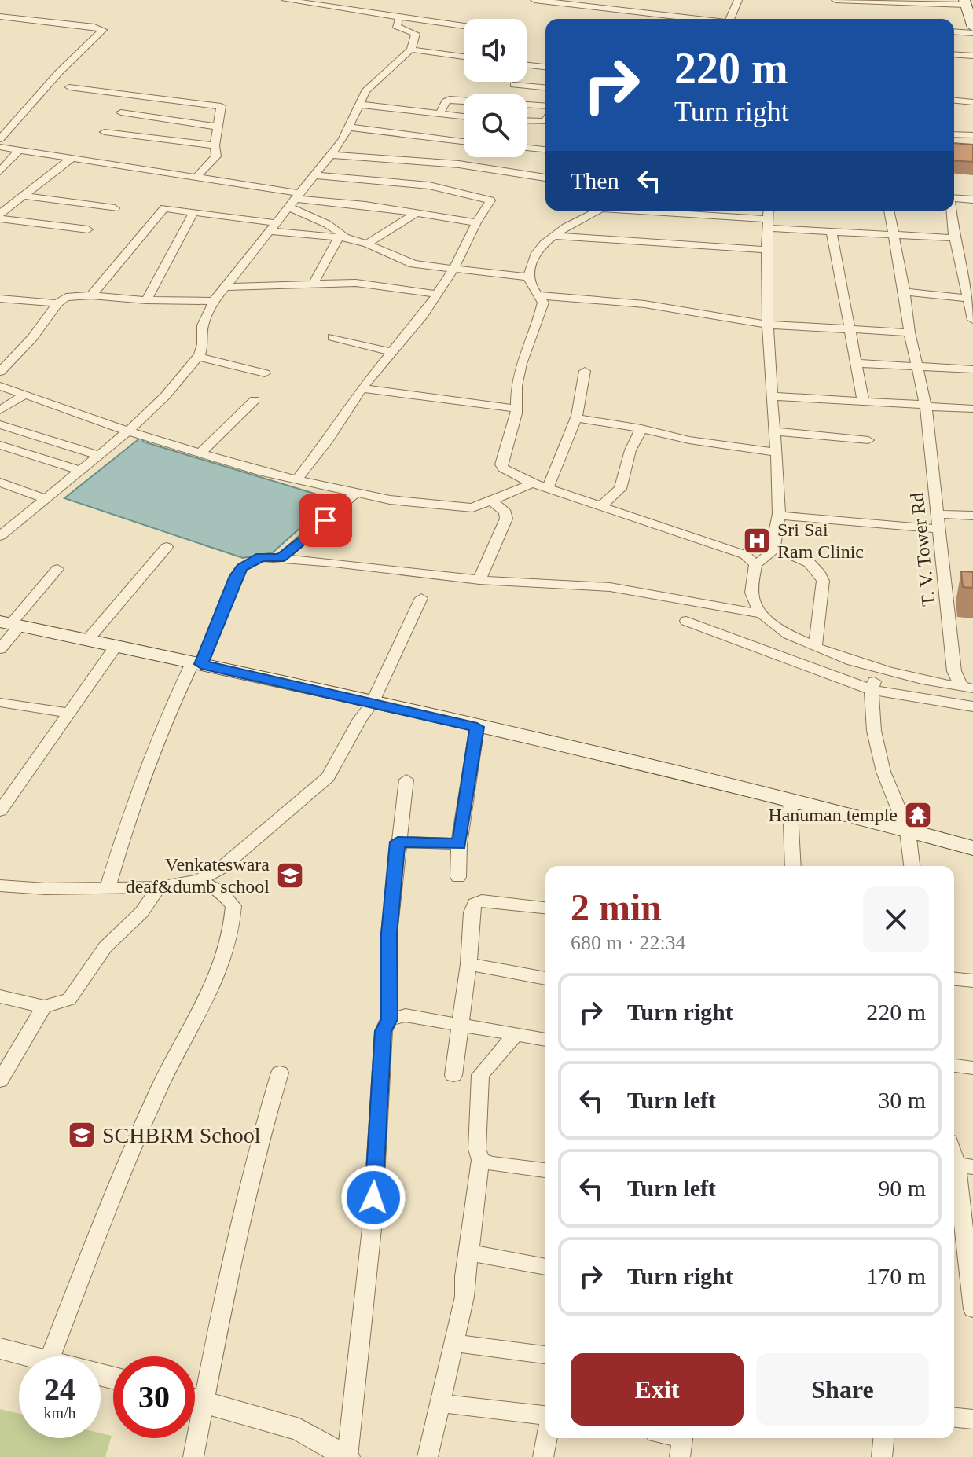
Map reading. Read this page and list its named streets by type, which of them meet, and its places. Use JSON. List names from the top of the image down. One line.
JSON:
{"streets":{"street":["T. V. Tower Rd"]},"places":{"hospital":["Sri Sai Ram Clinic"],"temple":["Hanuman temple"],"school or university":["Venkateswara deaf&dumb school","SCHBRM School"]},"page":{"turn":["220 m","Turn right"],"then":"Then","heading":["2 min","680 m · 22:34"],"list":[{"name":"Turn right","value":"220 m"},{"name":"Turn left","value":"30 m"},{"name":"Turn left","value":"90 m"},{"name":"Turn right","value":"170 m"}],"buttons":["Exit","Share"],"speed":"24 km/h","limit":"30"}}
